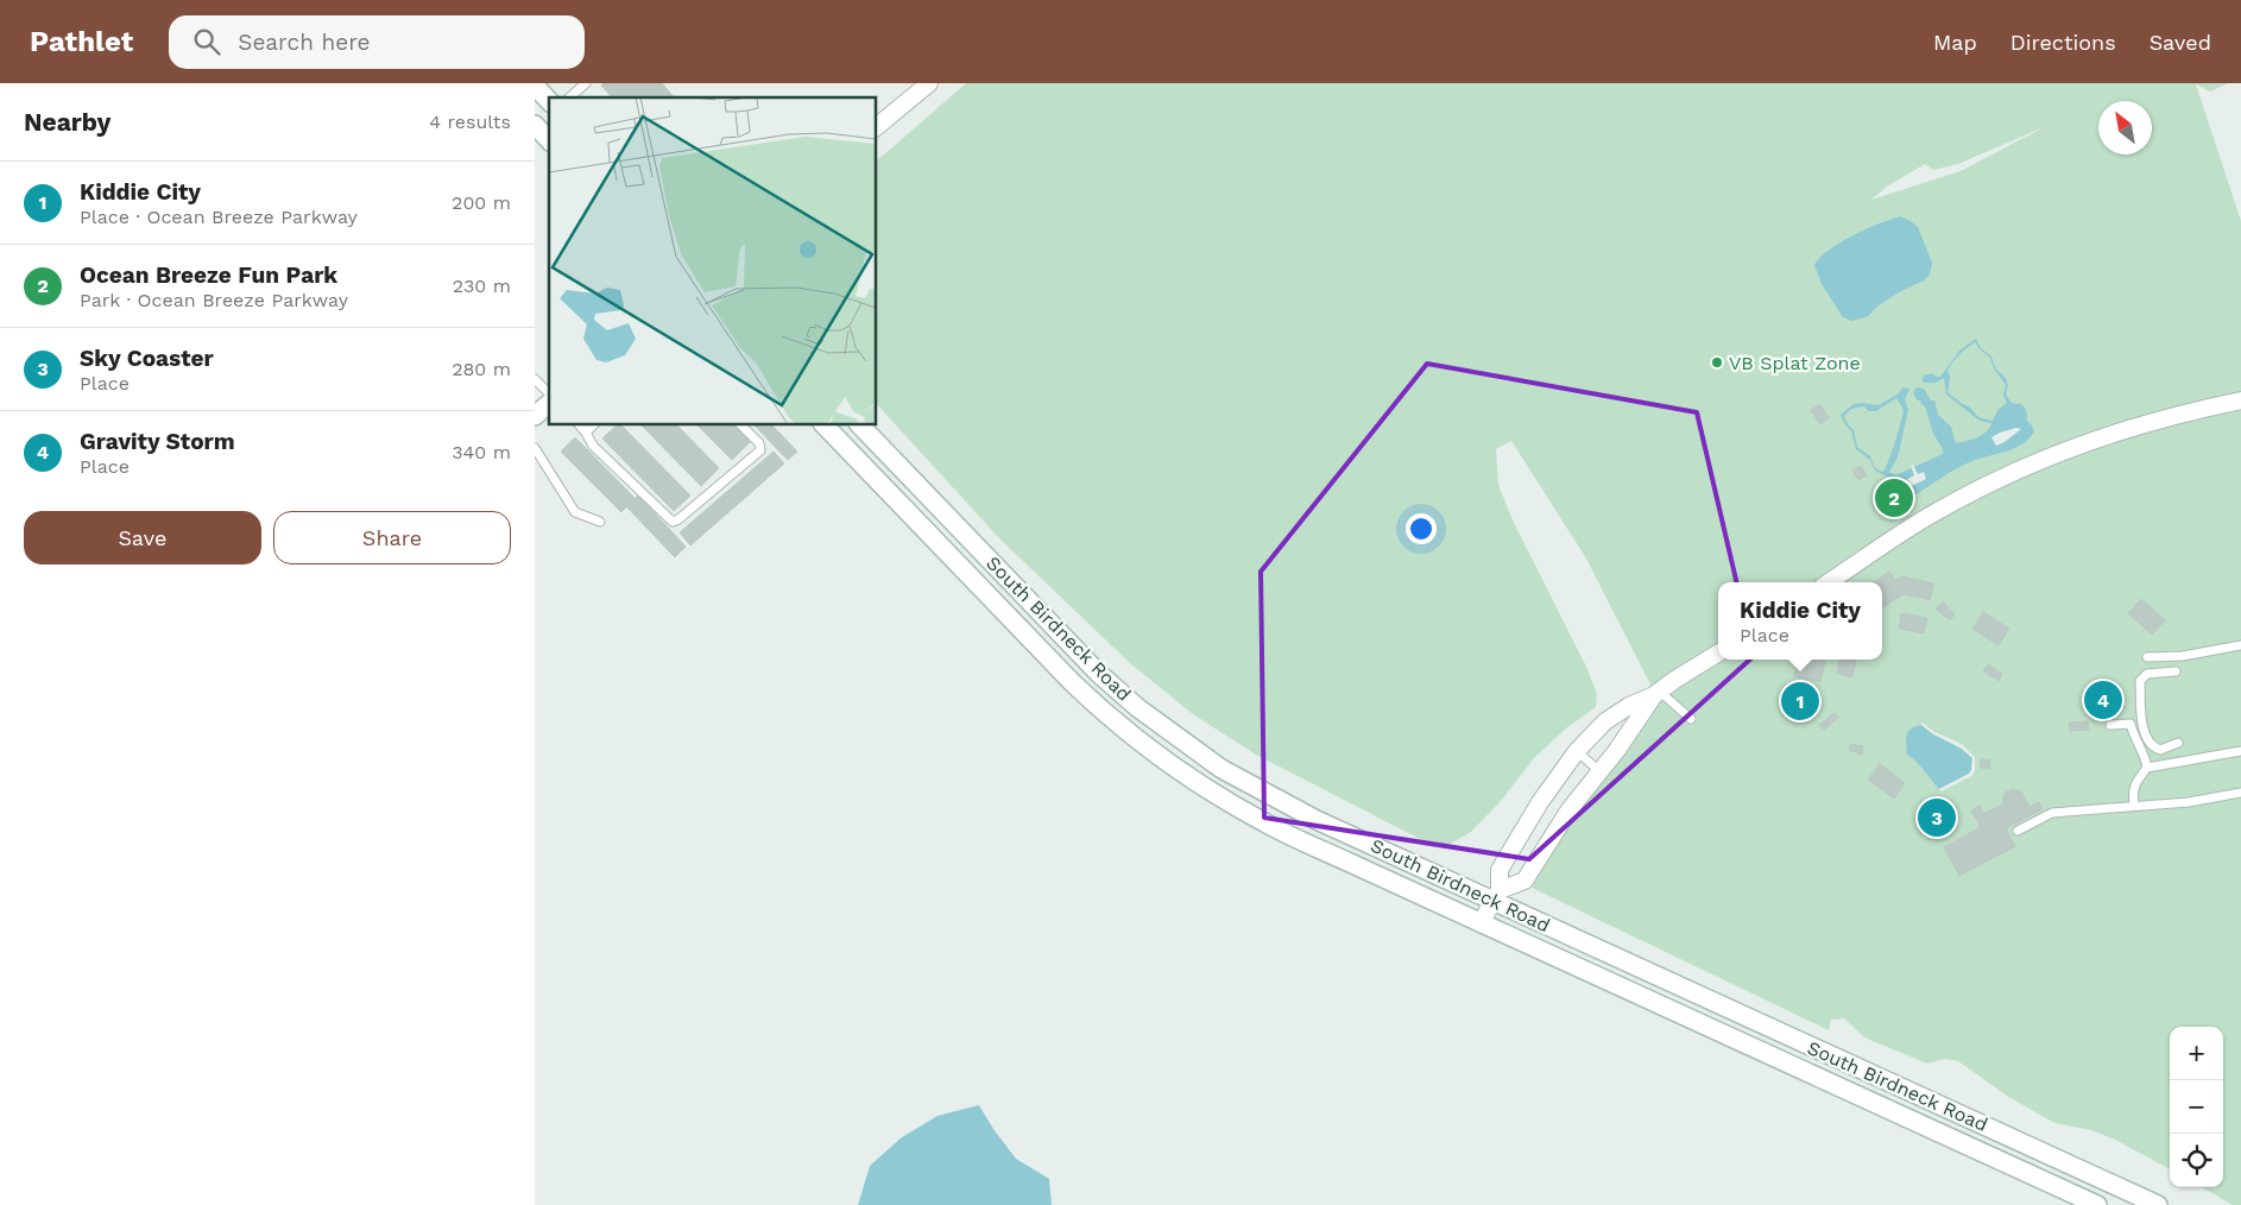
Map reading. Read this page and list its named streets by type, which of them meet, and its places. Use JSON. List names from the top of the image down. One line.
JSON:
{"streets":{"main road":["South Birdneck Road"]},"places":["VB Splat Zone"],"north":"top left","page":{"header":"Pathlet","search":"Search here","nav":["Map","Directions","Saved"],"heading":["Nearby","4 results"],"list":[{"mark":"1","name":"Kiddie City","note":"Place · Ocean Breeze Parkway","value":"200 m"},{"mark":"2","name":"Ocean Breeze Fun Park","note":"Park · Ocean Breeze Parkway","value":"230 m"},{"mark":"3","name":"Sky Coaster","note":"Place","value":"280 m"},{"mark":"4","name":"Gravity Storm","note":"Place","value":"340 m"}],"pins":["2","4","1","3"],"buttons":["Save","Share"],"popup":["Kiddie City","Place"],"map_buttons":["+","−"]}}
